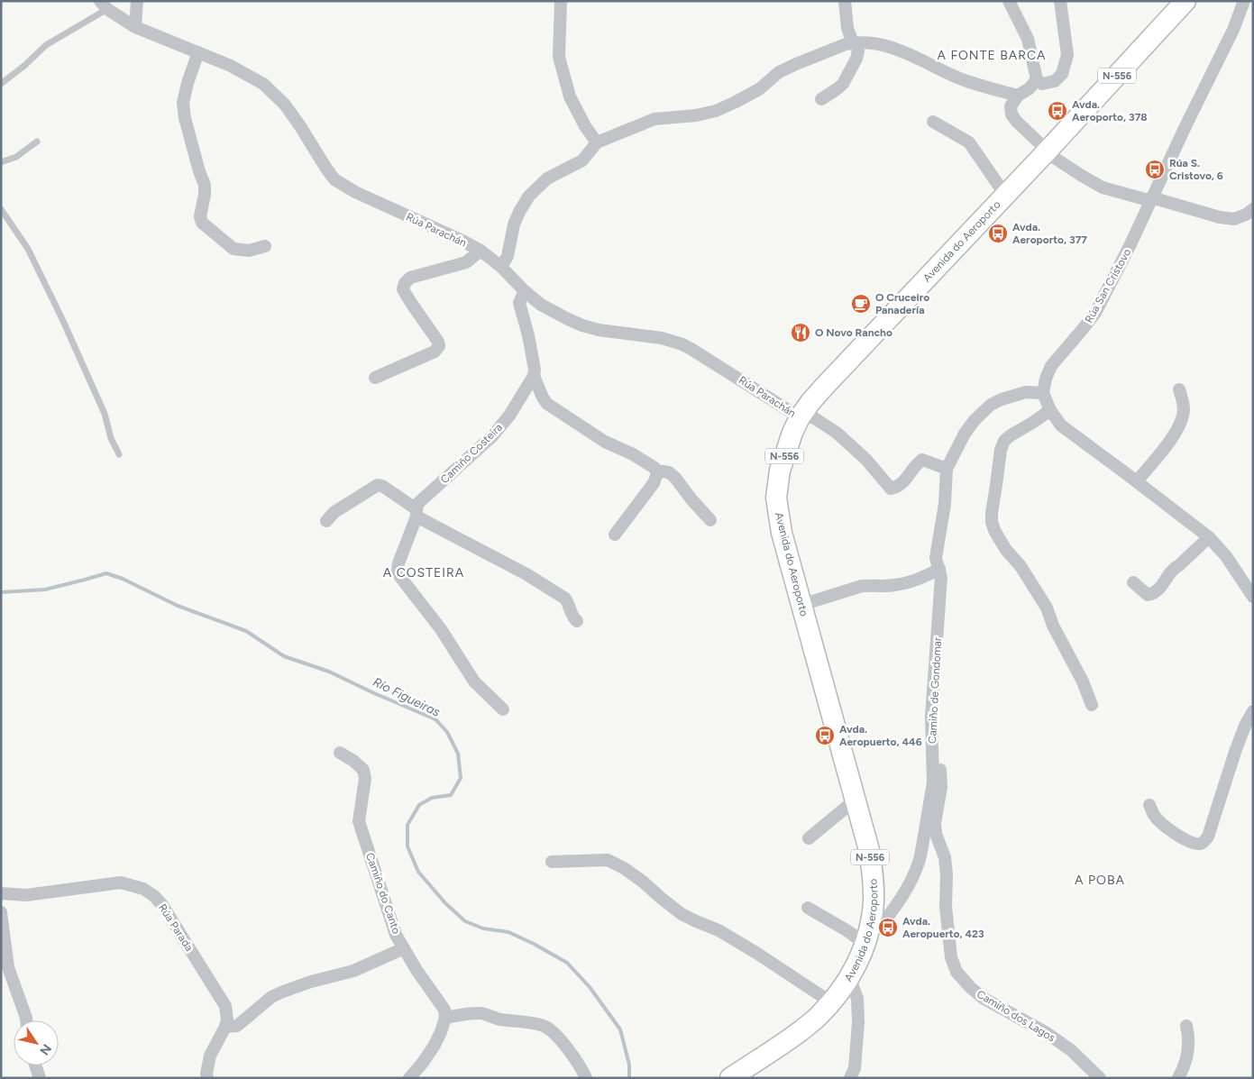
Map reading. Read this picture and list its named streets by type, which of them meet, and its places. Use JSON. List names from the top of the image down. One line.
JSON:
{"streets":{"main road":["N-556","Avenida do Aeroporto"],"street":["Rúa Parachán","Rúa San Cristovo","Camiño Costeira","Camiño de Gondomar","Camiño do Canto","Rúa Parada","Camiño dos Lagos"]},"crossings":[["Rúa Parachán","Avenida do Aeroporto"],["Avenida do Aeroporto","Camiño de Gondomar"],["Rúa San Cristovo","Camiño de Gondomar"],["Camiño de Gondomar","Camiño dos Lagos"]],"districts":["A FONTE BARCA","A COSTEIRA","A POBA"],"water":["Río Figueiras"],"places":{"bus stop":["Avda. Aeroporto, 378","Rúa S. Cristovo, 6","Avda. Aeroporto, 377","Avda. Aeropuerto, 446","Avda. Aeropuerto, 423"],"cafe":["O Cruceiro Panadería"],"restaurant":["O Novo Rancho"]},"north":"bottom right"}
